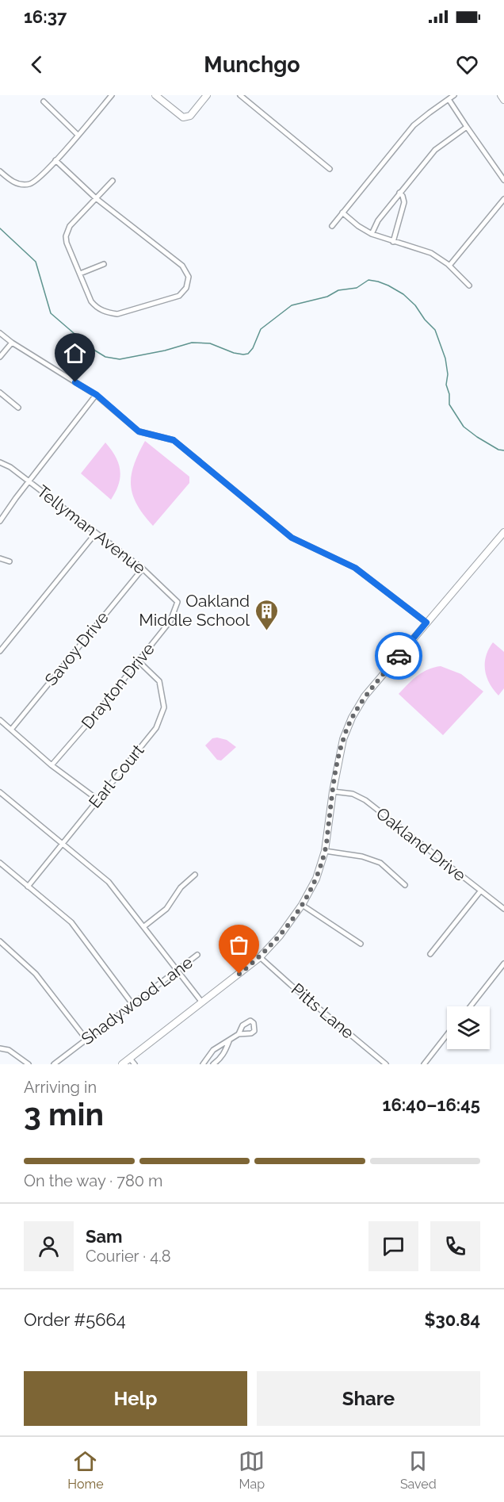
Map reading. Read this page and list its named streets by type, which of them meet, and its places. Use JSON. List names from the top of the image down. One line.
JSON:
{"streets":{"street":["Tellyman Avenue","Savoy Drive","Drayton Drive","Earl Court","Oakland Drive","Shadywood Lane","Pitts Lane"]},"crossings":[["Tellyman Avenue","Savoy Drive"],["Tellyman Avenue","Drayton Drive"],["Drayton Drive","Earl Court"]],"places":{"building":["Oakland Middle School"]},"page":{"status":"16:37","header":"Munchgo","heading":["3 min","Arriving in","16:40–16:45"],"panel":["Sam","Courier · 4.8","Order #5664","$30.84"],"bar":"On the way · 780 m","buttons":["Help","Share"],"tabs":["Home","Map","Saved"]}}
